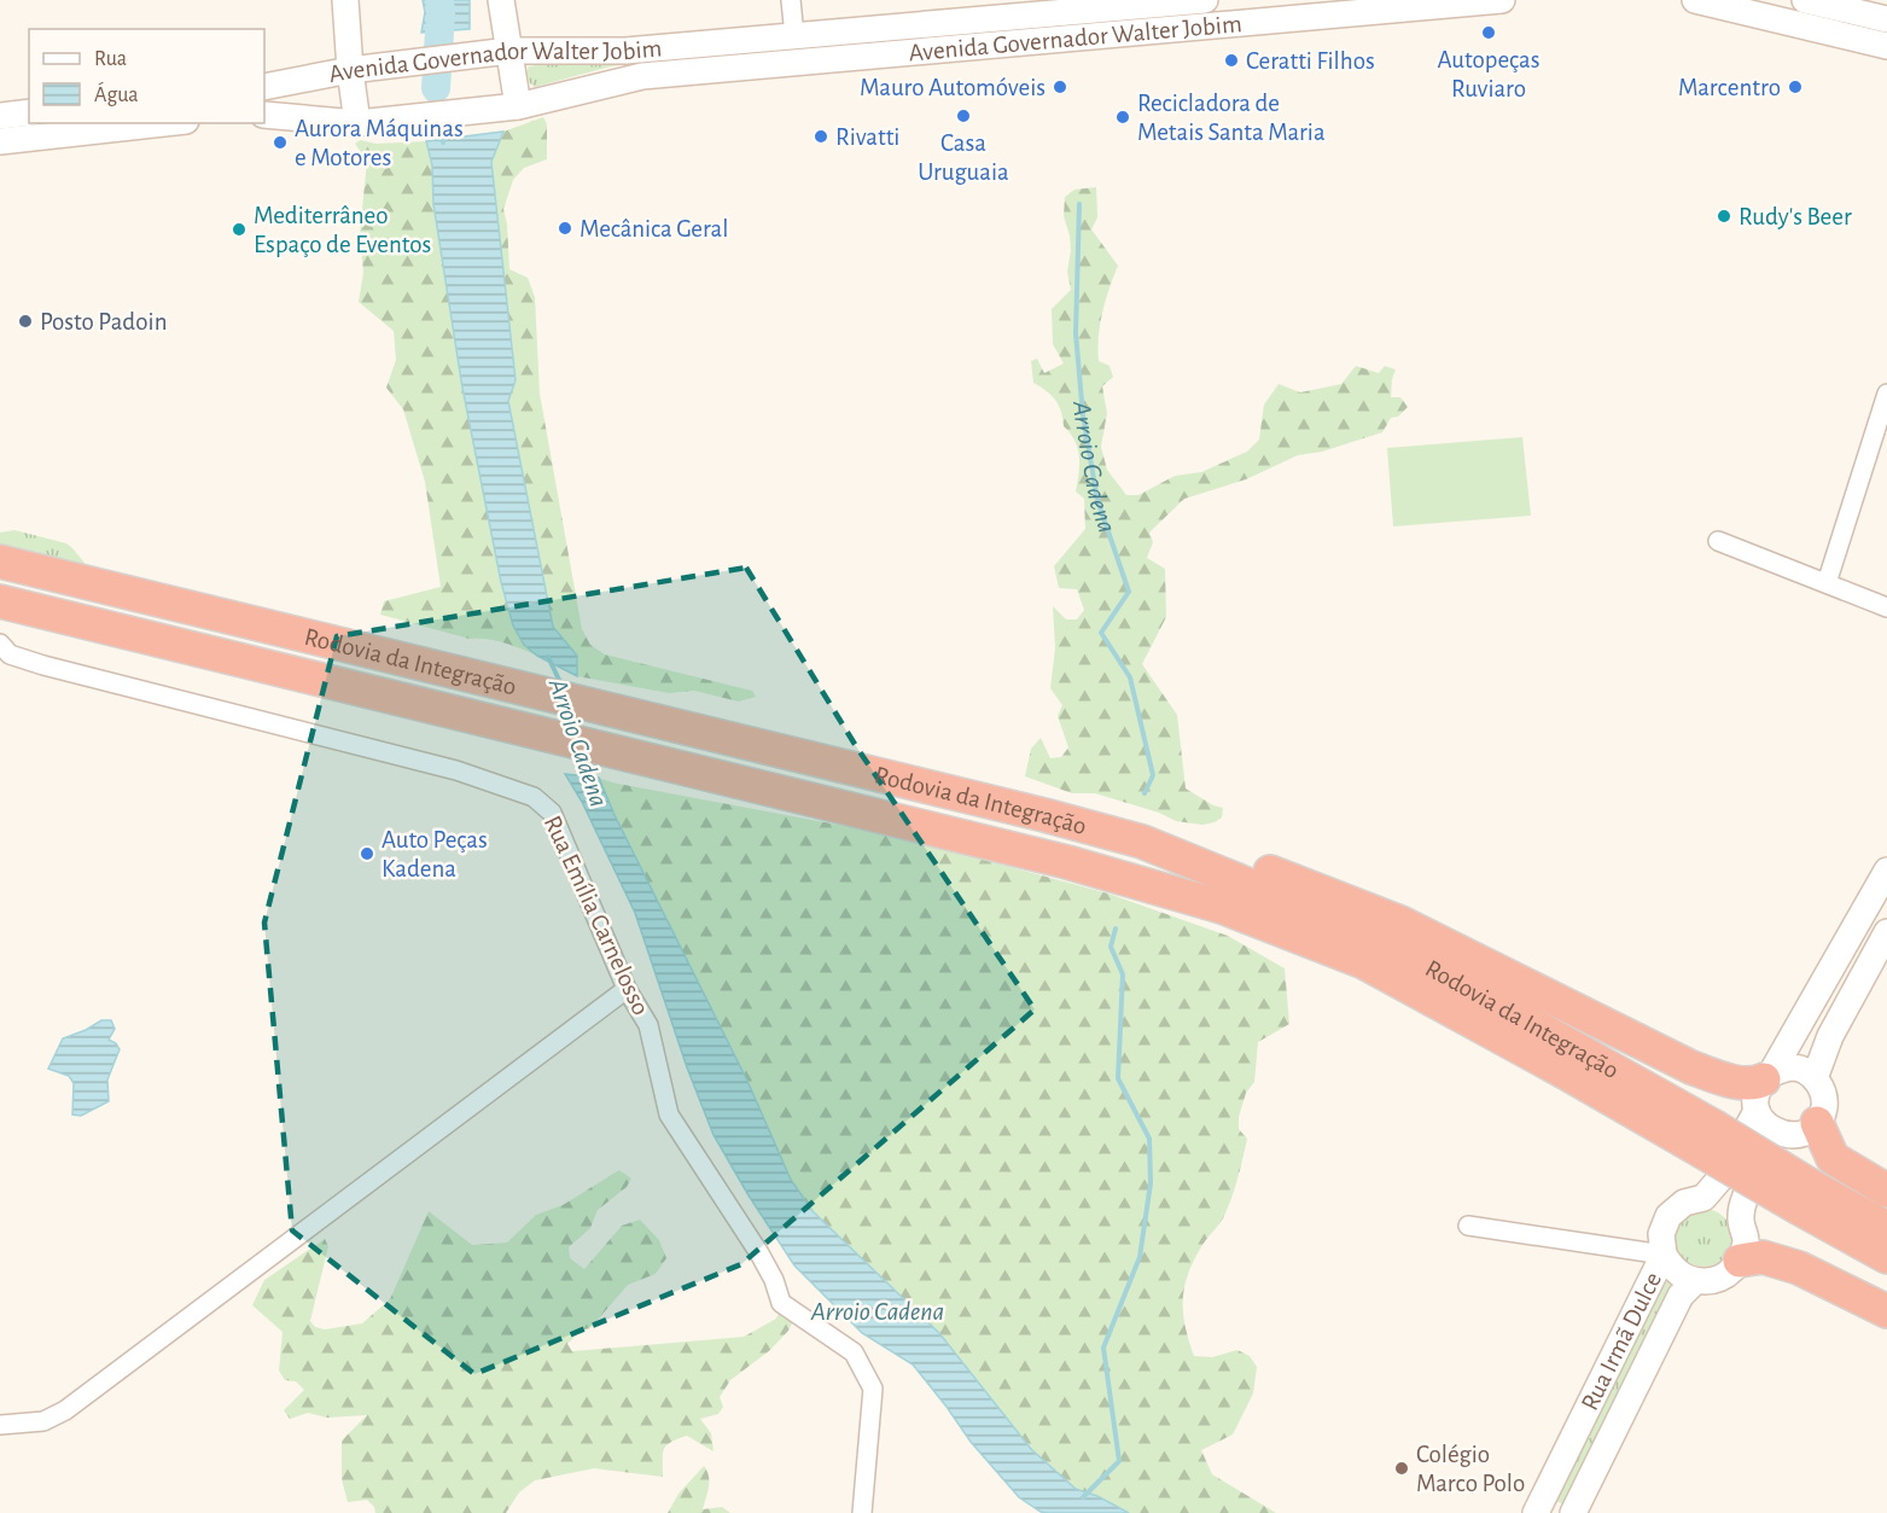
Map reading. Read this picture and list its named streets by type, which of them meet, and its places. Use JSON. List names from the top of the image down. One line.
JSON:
{"streets":{"highway":["Rodovia da Integração"],"main road":["Avenida Governador Walter Jobim","Rua Irmã Dulce"],"street":["Rua Emília Carnelosso"]},"water":["Arroio Cadena"],"places":["Autopeças Ruviaro","Ceratti Filhos","Mauro Automóveis","Marcentro","Casa Uruguaia","Recicladora de Metais Santa Maria","Rivatti","Aurora Máquinas e Motores","Rudy's Beer","Mecânica Geral","Mediterrâneo Espaço de Eventos","Posto Padoin","Auto Peças Kadena","Colégio Marco Polo"],"legend":["Rua","Água"]}
